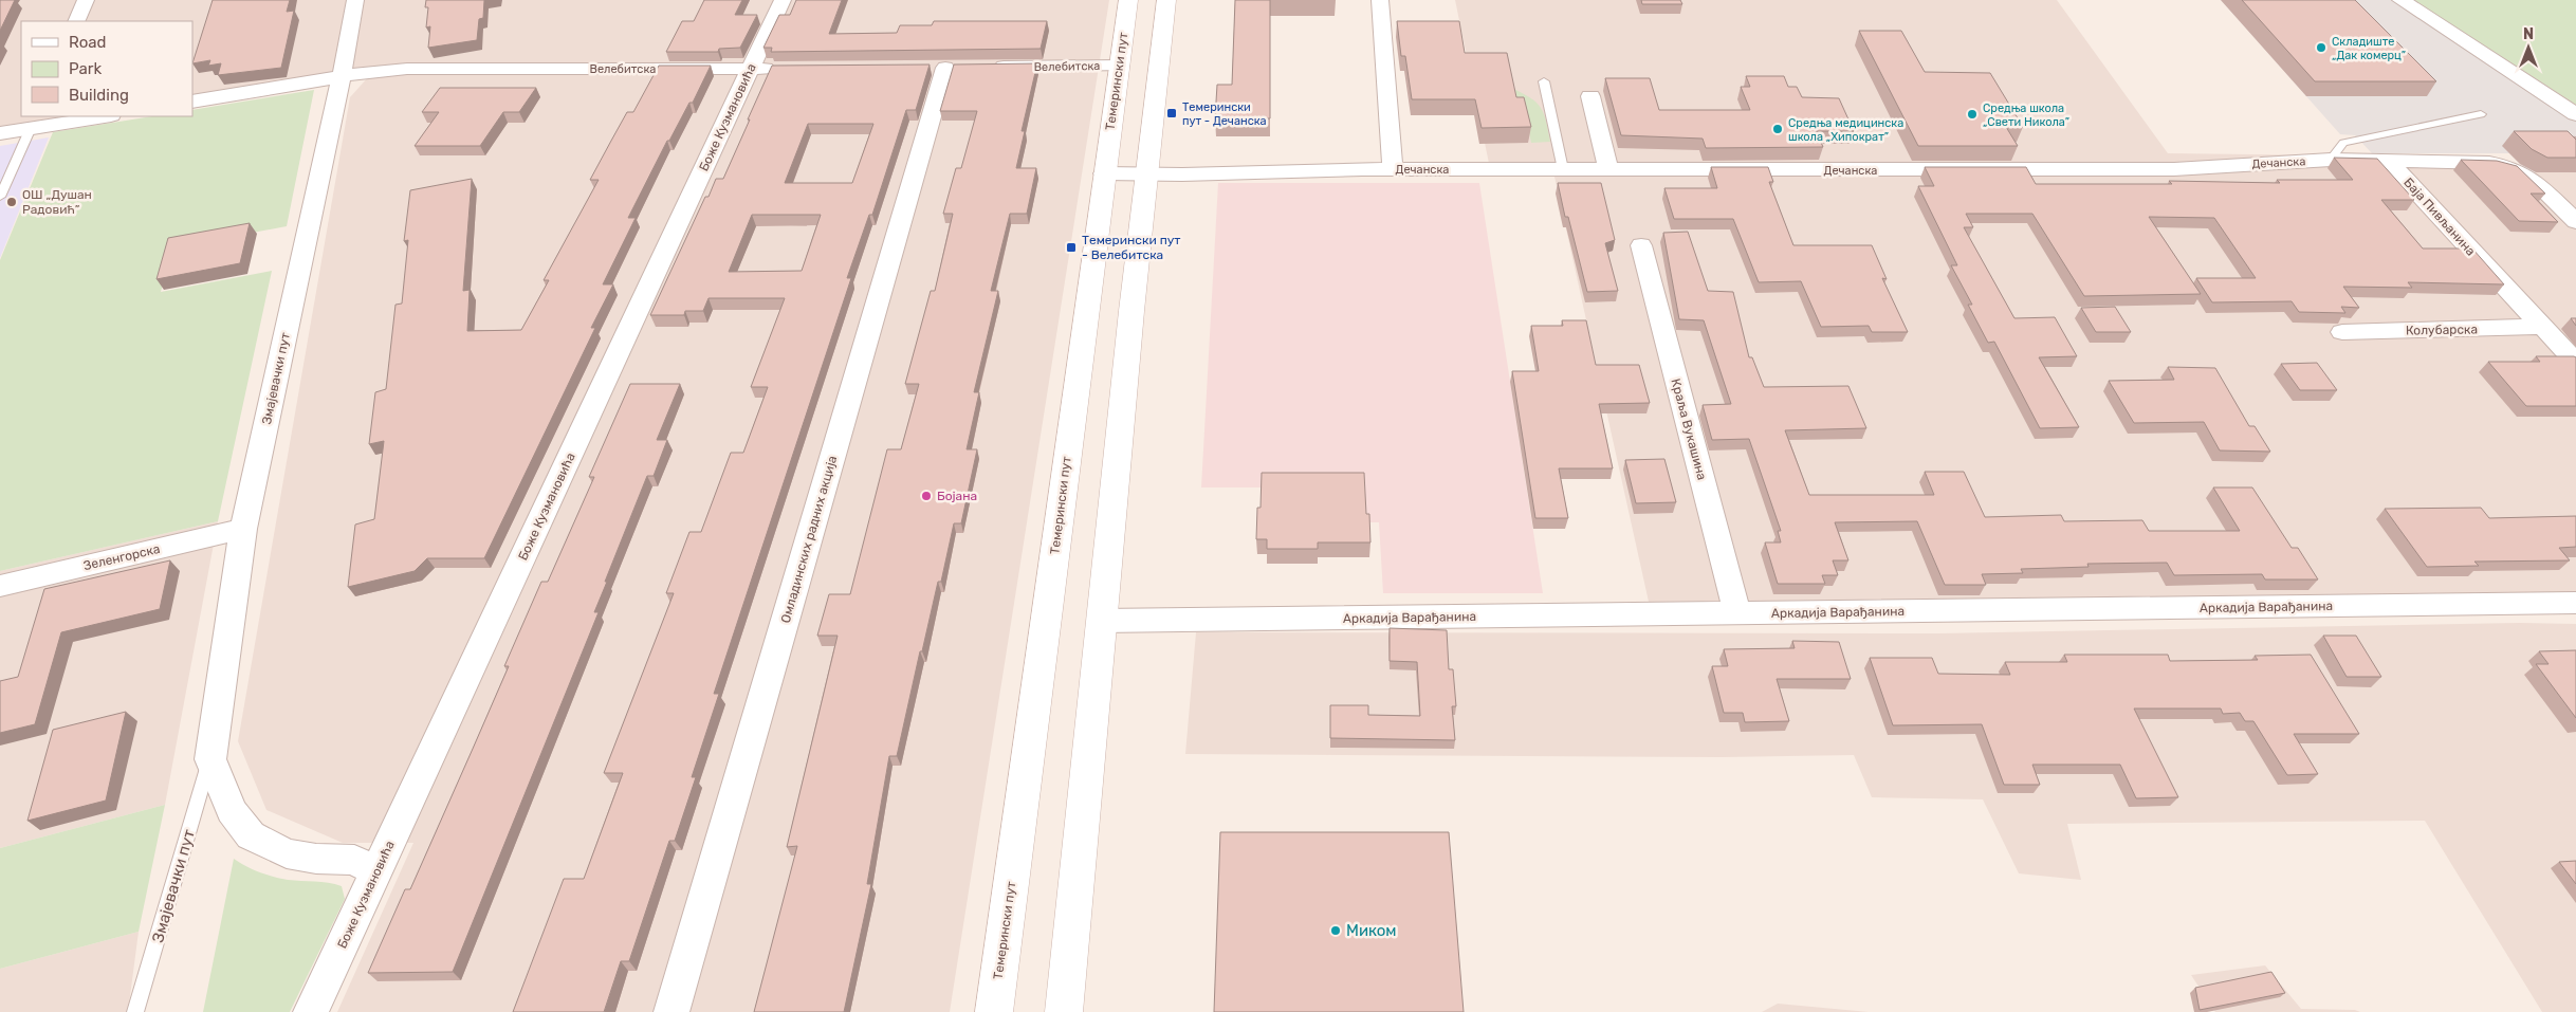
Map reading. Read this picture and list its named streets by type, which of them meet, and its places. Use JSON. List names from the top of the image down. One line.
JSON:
{"streets":{"main road":["Темерински пут"],"street":["Велебитска","Боже Кузмановића","Дечанска","Баја Пивљанина","Колубарска","Змајевачки пут","Краља Вукашина","Омладинских радних акција","Зеленгорска","Аркадија Варађанина"]},"crossings":[["Велебитска","Темерински пут"],["Велебитска","Боже Кузмановића"],["Велебитска","Змајевачки пут"],["Темерински пут","Дечанска"],["Дечанска","Баја Пивљанина"],["Баја Пивљанина","Колубарска"],["Змајевачки пут","Зеленгорска"],["Краља Вукашина","Аркадија Варађанина"]],"places":{"other":["Складиште „Дак комерц”","Средња школа „Свети Никола”","Средња медицинска школа „Хипократ”","ОШ „Душан Радовић”","Бојана","Миком"],"transit":["Темерински пут - Дечанска","Темерински пут - Велебитска"]},"legend":["Road","Park","Building"],"north":"top"}
